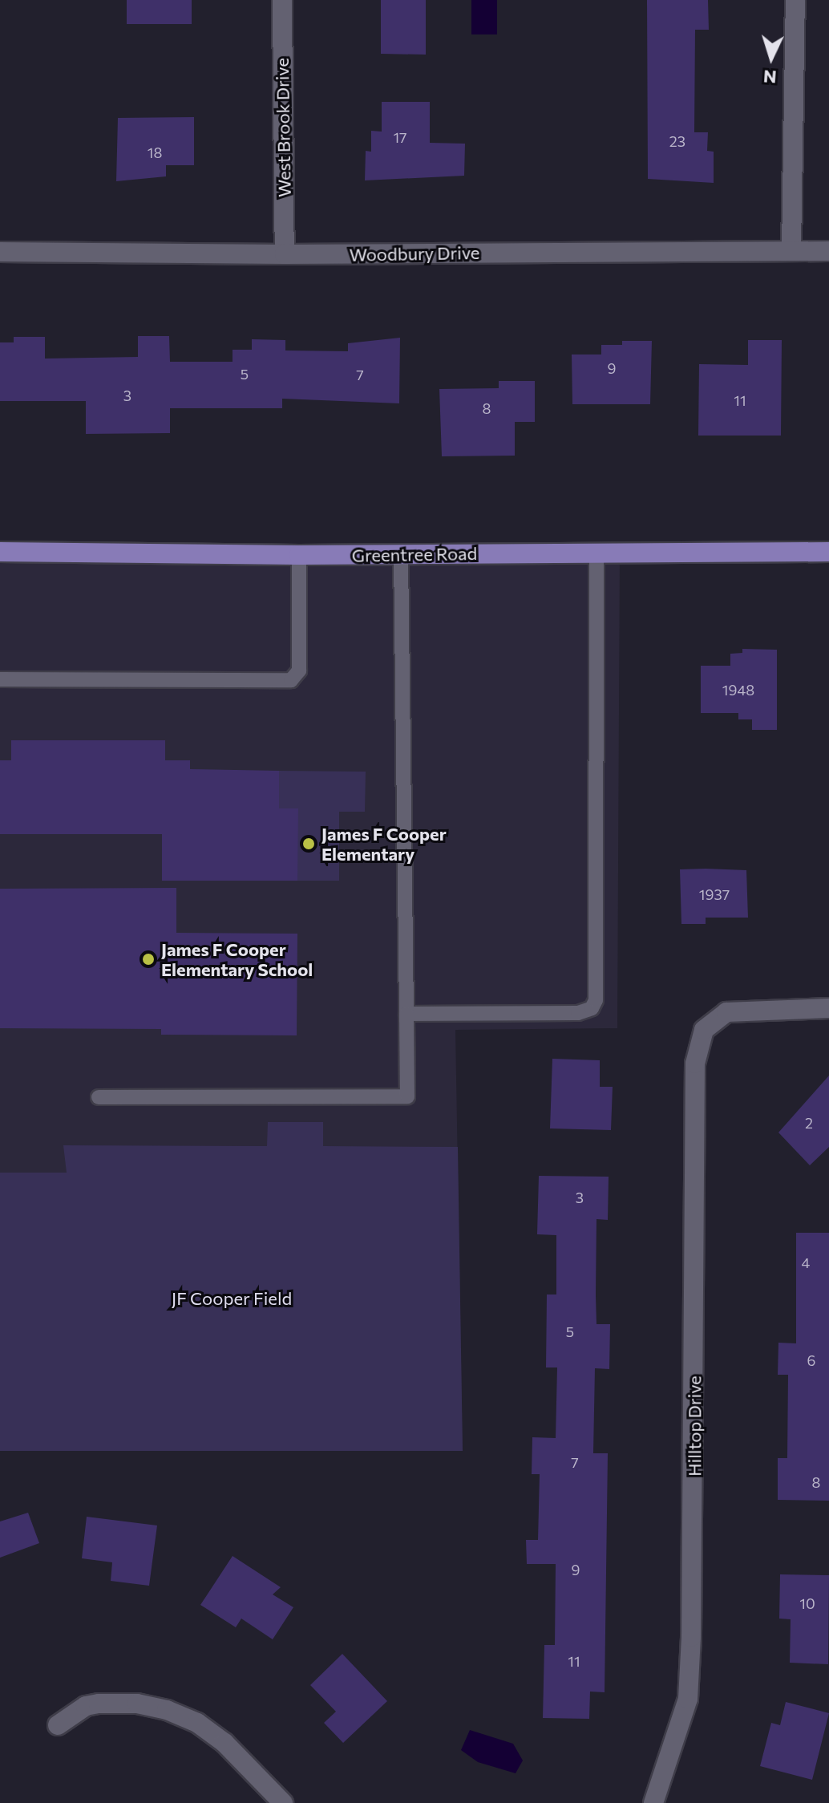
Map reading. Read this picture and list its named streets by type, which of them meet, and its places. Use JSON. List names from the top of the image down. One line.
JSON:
{"streets":{"main road":["Greentree Road"],"street":["West Brook Drive","Woodbury Drive","Hilltop Drive"]},"crossings":[["West Brook Drive","Woodbury Drive"]],"parks":["JF Cooper Field"],"places":["James F Cooper Elementary","James F Cooper Elementary School"],"house_numbers":["17","23","18","9","5","7","3","11","8","1948","1937","2","3","4","5","6","7","8","9","10","11"],"north":"bottom"}
